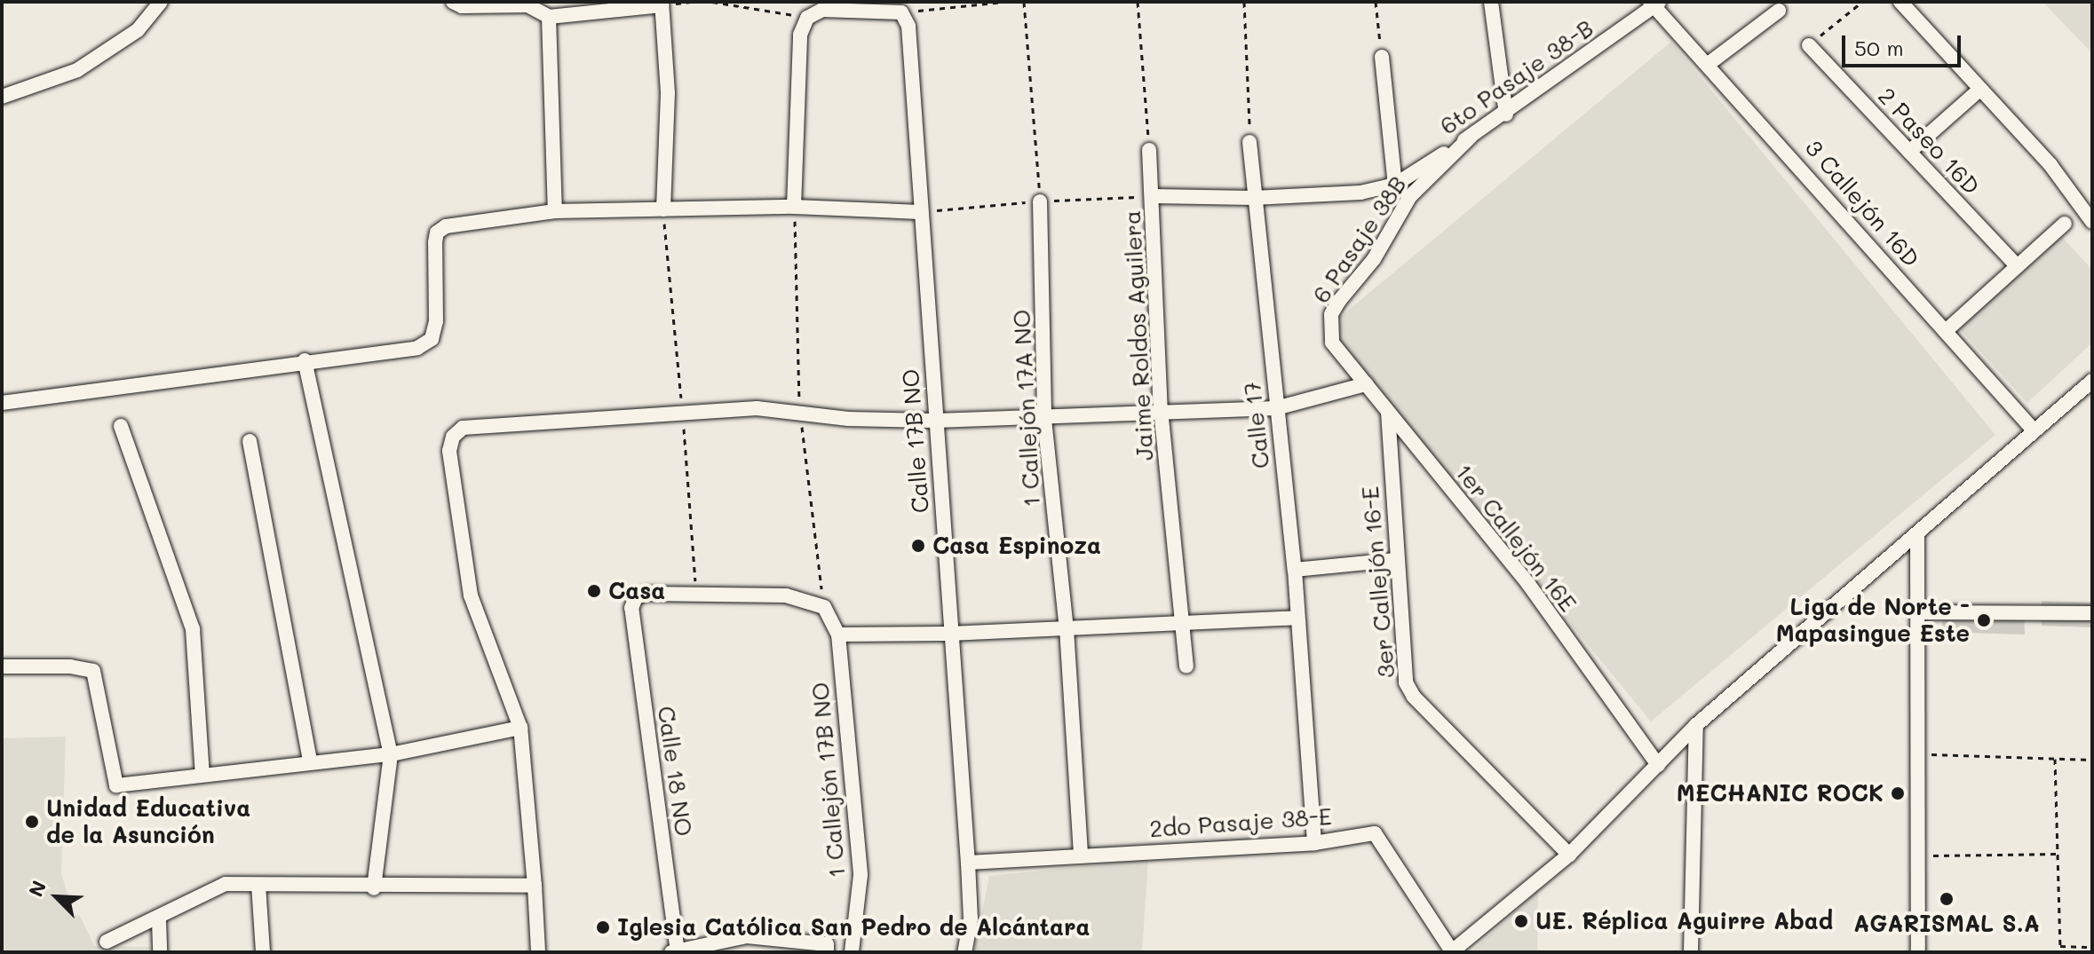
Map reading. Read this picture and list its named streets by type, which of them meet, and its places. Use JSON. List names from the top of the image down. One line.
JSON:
{"streets":{"street":["6to Pasaje 38-B","2 Paseo 16D","3 Callejón 16D","6 Pasaje 38B","Jaime Roldos Aguilera","1 Callejón 17A NO","Calle 17","Calle 17B NO","1er Callejón 16E","3er Callejón 16-E","Calle 18 NO","1 Callejón 17B NO","2do Pasaje 38-E"]},"crossings":[["6to Pasaje 38-B","3 Callejón 16D"],["6to Pasaje 38-B","6 Pasaje 38B"],["6to Pasaje 38-B","Jaime Roldos Aguilera"],["6to Pasaje 38-B","Calle 17"],["6 Pasaje 38B","1er Callejón 16E"],["1 Callejón 17A NO","2do Pasaje 38-E"],["Calle 17","2do Pasaje 38-E"],["Calle 17B NO","2do Pasaje 38-E"],["1er Callejón 16E","3er Callejón 16-E"],["Calle 18 NO","1 Callejón 17B NO"]],"places":["Casa Espinoza","Casa","Liga de Norte - Mapasingue Este","MECHANIC ROCK","Unidad Educativa de la Asunción","AGARISMAL S.A","UE. Réplica Aguirre Abad","Iglesia Católica San Pedro de Alcántara"],"scale_bar":"50 m","north":"top left"}
